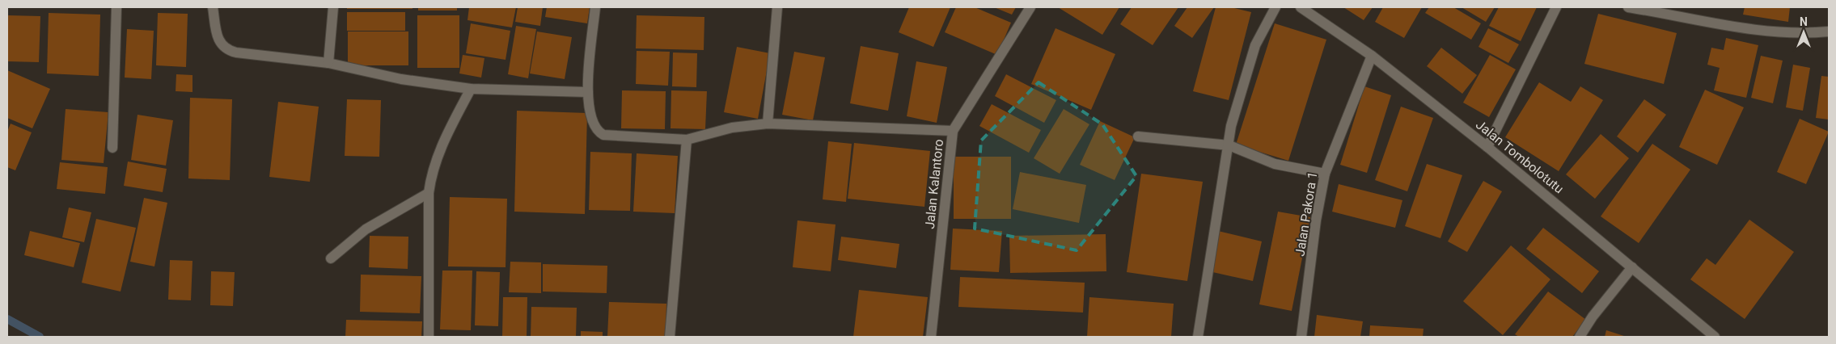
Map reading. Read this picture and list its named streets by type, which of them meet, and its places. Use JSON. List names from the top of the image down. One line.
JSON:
{"streets":{"street":["Jalan Tombolotutu","Jalan Kalantoro","Jalan Pakora 1"]},"crossings":[["Jalan Tombolotutu","Jalan Pakora 1"]],"north":"top"}
